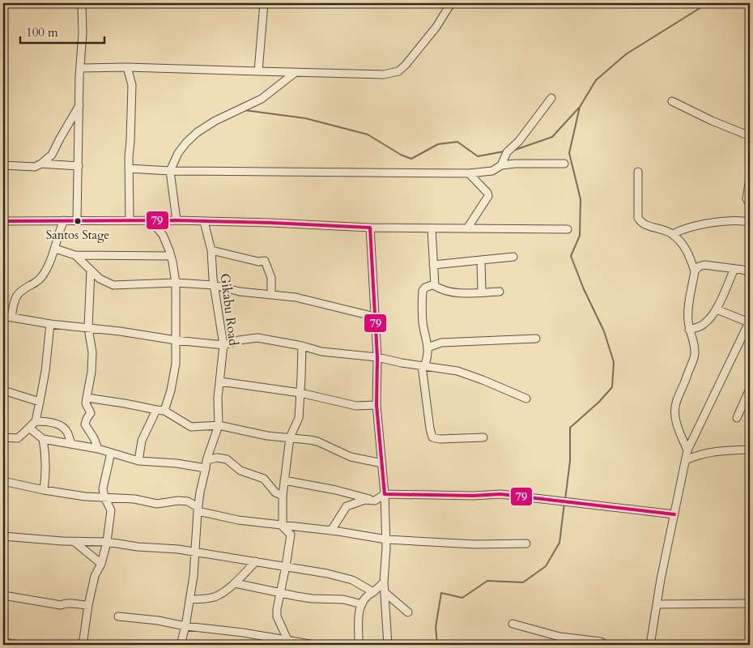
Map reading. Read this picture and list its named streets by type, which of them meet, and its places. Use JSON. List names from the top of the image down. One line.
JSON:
{"streets":{"street":["Gikabu Road"]},"places":["Santos Stage"],"lines":["transit line 79"],"scale_bar":"100 m"}
